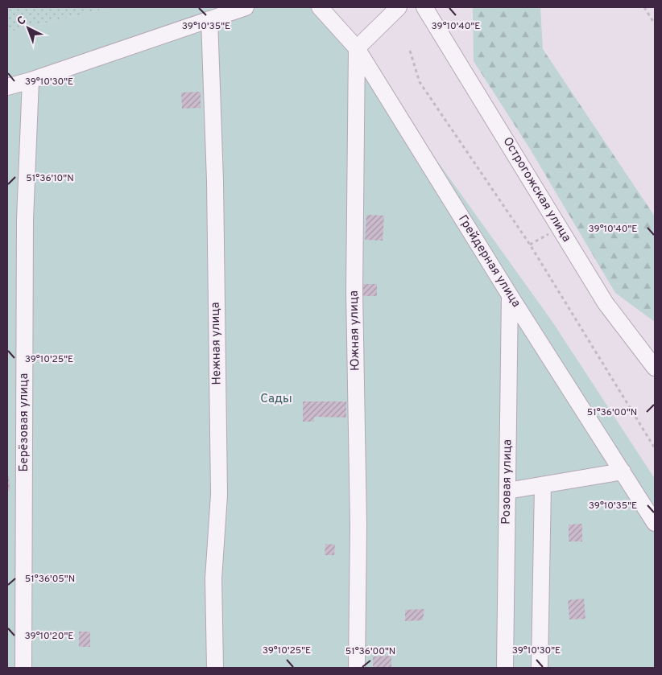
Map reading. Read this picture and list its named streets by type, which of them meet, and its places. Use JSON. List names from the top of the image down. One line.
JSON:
{"streets":{"street":["Острогожская улица","Грейдерная улица","Южная улица","Нежная улица","Берёзовая улица","Розовая улица"]},"crossings":[["Грейдерная улица","Южная улица"],["Грейдерная улица","Розовая улица"]],"parks":["Сады"],"north":"top left","coordinates":["39°10'35\"E","39°10'40\"E","39°10'30\"E","51°36'10\"N","39°10'25\"E","51°36'00\"N","51°36'05\"N","39°10'20\"E"]}
